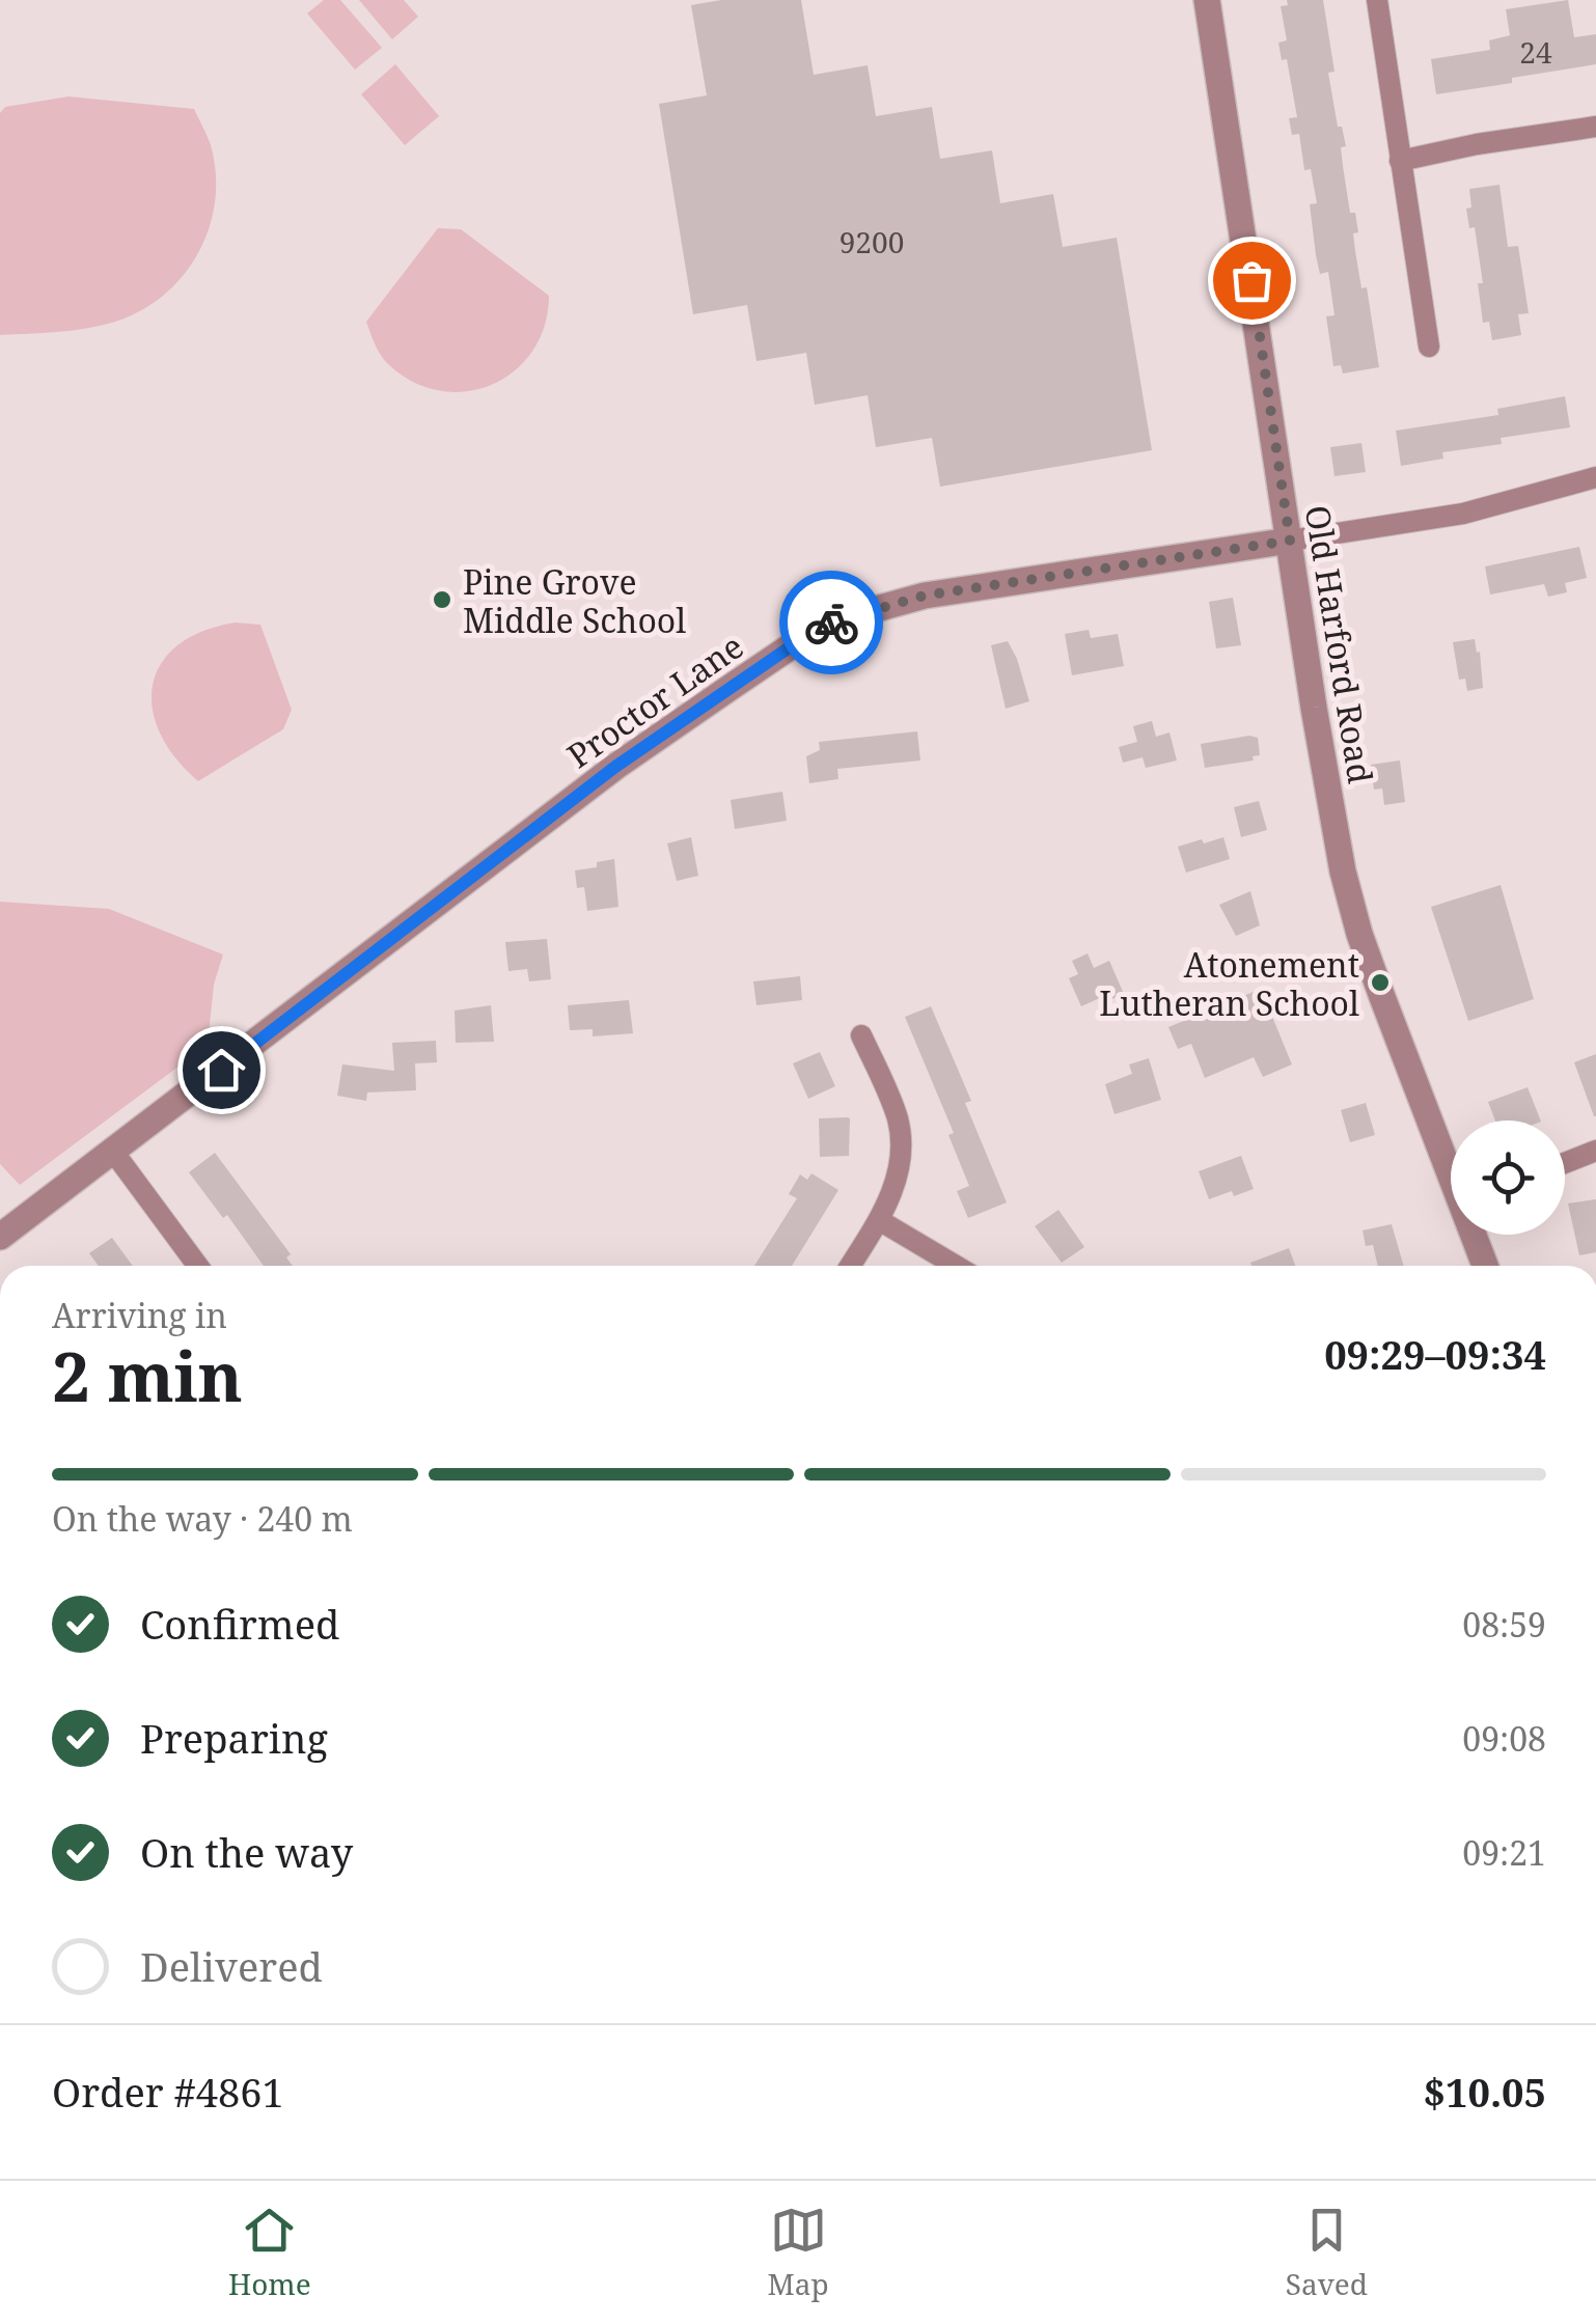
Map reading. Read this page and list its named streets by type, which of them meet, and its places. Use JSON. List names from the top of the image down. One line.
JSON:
{"streets":{"street":["Old Harford Road","Proctor Lane"]},"crossings":[["Old Harford Road","Proctor Lane"]],"places":["Pine Grove Middle School","Atonement Lutheran School"],"house_numbers":["24","9200"],"page":{"heading":["2 min","Arriving in","09:29–09:34"],"panel":["Order #4861","$10.05"],"bar":"On the way · 240 m","list":[["Confirmed","08:59"],["Preparing","09:08"],["On the way","09:21"],"Delivered"],"tabs":["Home","Map","Saved"]}}
